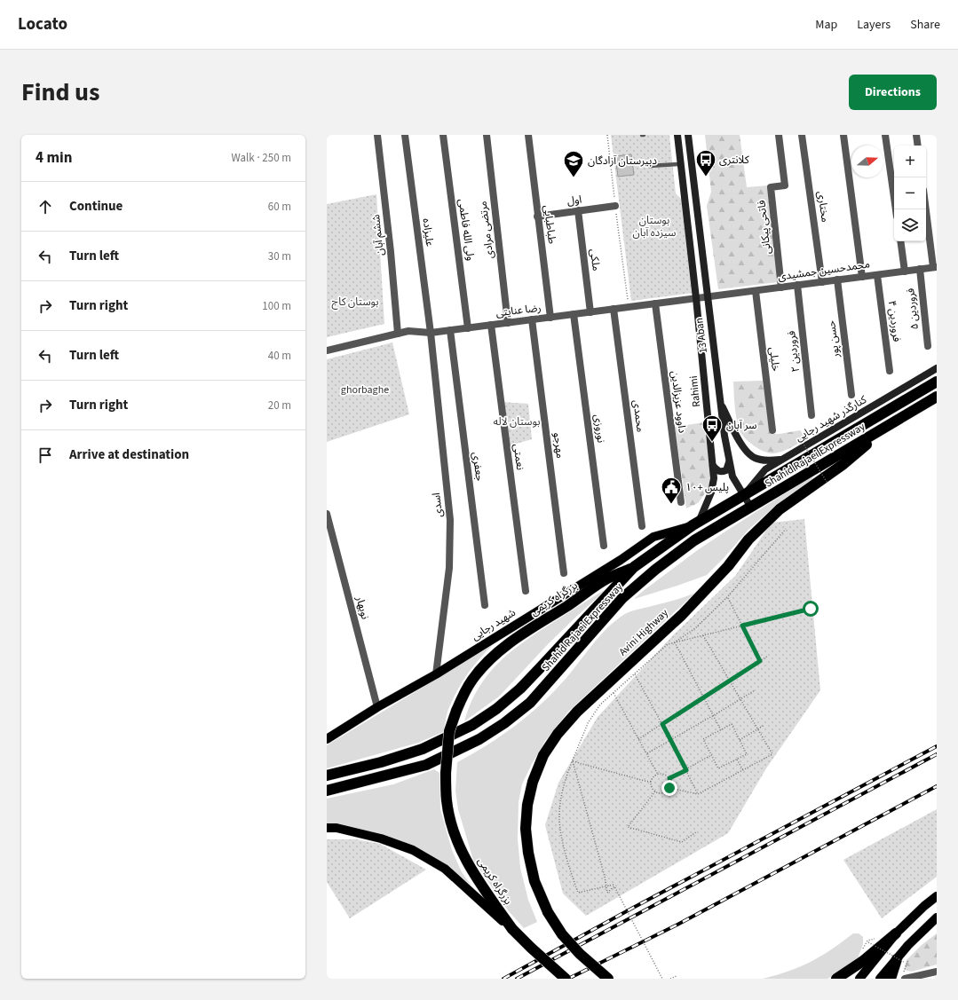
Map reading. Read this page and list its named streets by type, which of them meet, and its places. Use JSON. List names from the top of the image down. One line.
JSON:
{"streets":{"highway":["Shahid Rajaei Expressway","بزرگراه کریمی","Avini Highway"],"main road":["13 Aban","Rahimi","کنارگذر شهید رجایی","شهید رجایی"],"street":["اول","مختاری","طباطبایی","فاتحی پیکانی","ولی الله فاطمی","مرتضی مرادی","علیزاده","ششم آبان","ملکی","محمدحسین جمشیدی","فروردین ۵","رضا عنایتی","فروردین ۴","حسن پور","فروردین ۲","خلیلی","داوود عزیزالدین","محمدی","نوروزی","مهرجو","نعمتی","جعفری","اسدی","نوبهار"]},"crossings":[["اول","طباطبایی"],["اول","ملکی"],["مختاری","محمدحسین جمشیدی"],["طباطبایی","رضا عنایتی"],["فاتحی پیکانی","محمدحسین جمشیدی"],["ولی الله فاطمی","رضا عنایتی"],["مرتضی مرادی","رضا عنایتی"],["علیزاده","رضا عنایتی"],["علیزاده","اسدی"],["ششم آبان","رضا عنایتی"],["ملکی","رضا عنایتی"],["محمدحسین جمشیدی","فروردین ۵"],["محمدحسین جمشیدی","رضا عنایتی"],["محمدحسین جمشیدی","فروردین ۴"],["محمدحسین جمشیدی","13 Aban"],["محمدحسین جمشیدی","حسن پور"],["محمدحسین جمشیدی","فروردین ۲"],["محمدحسین جمشیدی","خلیلی"],["رضا عنایتی","13 Aban"],["رضا عنایتی","Rahimi"],["رضا عنایتی","داوود عزیزالدین"],["رضا عنایتی","محمدی"],["رضا عنایتی","نوروزی"],["رضا عنایتی","مهرجو"],["رضا عنایتی","نعمتی"],["رضا عنایتی","جعفری"],["رضا عنایتی","اسدی"],["13 Aban","کنارگذر شهید رجایی"],["13 Aban","Shahid Rajaei Expressway"],["Rahimi","Shahid Rajaei Expressway"],["Rahimi","شهید رجایی"],["کنارگذر شهید رجایی","Shahid Rajaei Expressway"],["Shahid Rajaei Expressway","بزرگراه کریمی"],["Shahid Rajaei Expressway","شهید رجایی"],["Shahid Rajaei Expressway","Avini Highway"],["اسدی","شهید رجایی"],["نوبهار","شهید رجایی"]],"parks":["بوستان سیزده آبان","بوستان کاج","ghorbaghe","بوستان لاله"],"places":{"bus stop":["کلانتری","سر آبان"],"school or university":["دبیرستان آزادگان"],"public building":["پلیس +۱۰"]},"north":"right","page":{"header":"Locato","nav":["Map","Layers","Share"],"title":"Find us","buttons":"Directions","heading":["4 min","Walk · 250 m"],"map_buttons":["+","−"],"list":[["Continue","60 m"],["Turn left","30 m"],["Turn right","100 m"],["Turn left","40 m"],["Turn right","20 m"],"Arrive at destination"]}}
